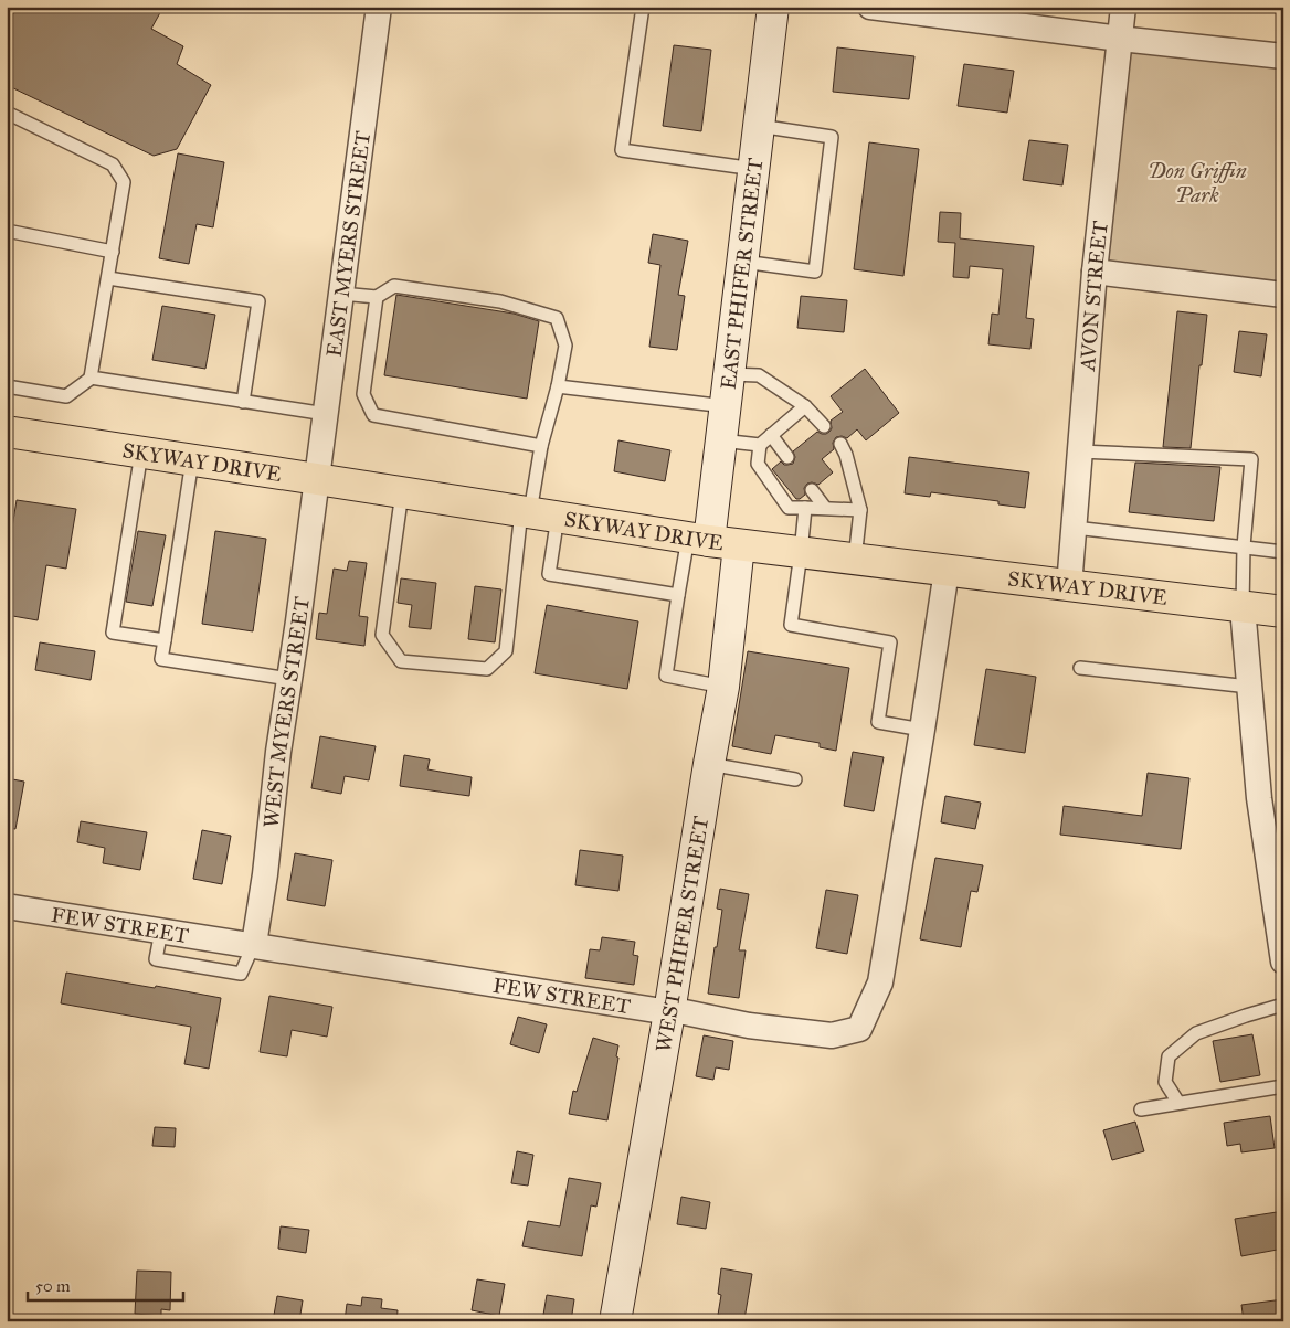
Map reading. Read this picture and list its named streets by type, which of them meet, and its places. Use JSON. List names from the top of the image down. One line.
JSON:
{"streets":{"main road":["SKYWAY DRIVE"],"street":["EAST MYERS STREET","EAST PHIFER STREET","AVON STREET","WEST MYERS STREET","FEW STREET","WEST PHIFER STREET"]},"crossings":[["EAST MYERS STREET","SKYWAY DRIVE"],["EAST MYERS STREET","WEST MYERS STREET"],["EAST PHIFER STREET","SKYWAY DRIVE"],["AVON STREET","SKYWAY DRIVE"],["SKYWAY DRIVE","WEST MYERS STREET"],["SKYWAY DRIVE","WEST PHIFER STREET"],["WEST MYERS STREET","FEW STREET"],["FEW STREET","WEST PHIFER STREET"]],"parks":["Don Griffin Park"],"scale_bar":"50 m"}
